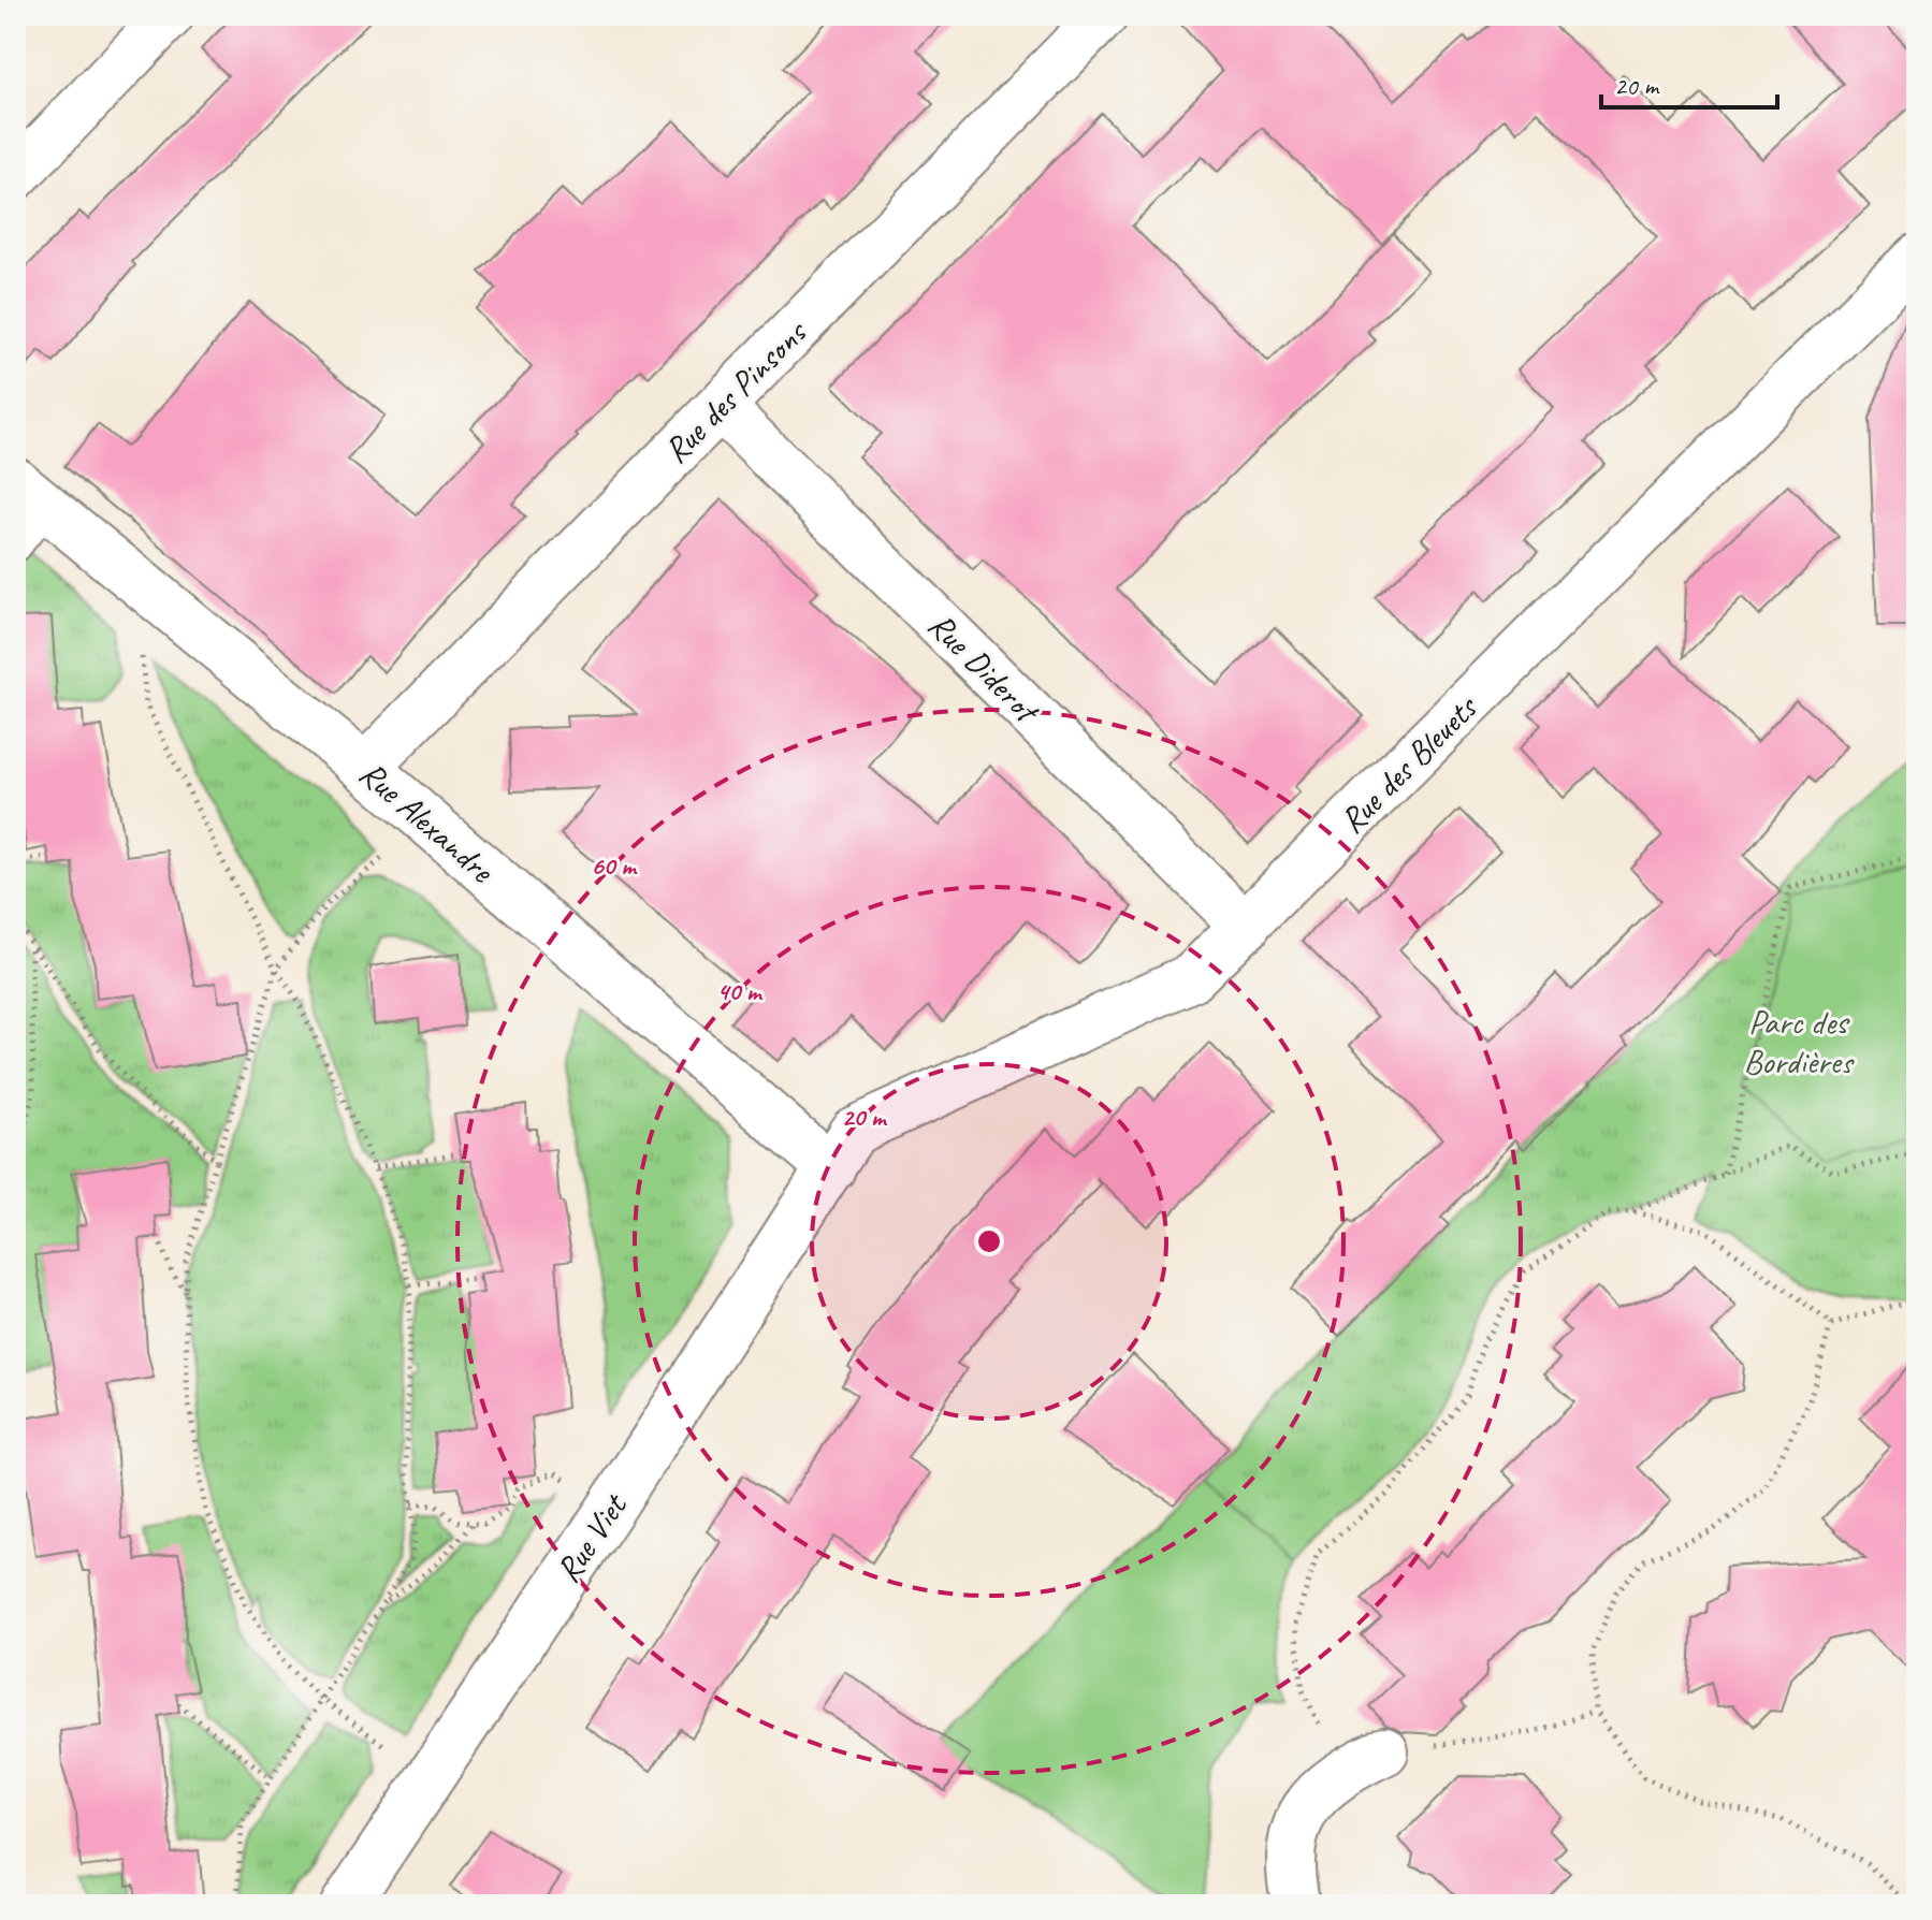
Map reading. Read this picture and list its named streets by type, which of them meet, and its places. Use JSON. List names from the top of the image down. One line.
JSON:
{"streets":{"street":["Rue des Pinsons","Rue Diderot","Rue des Bleuets","Rue Alexandre","Rue Viet"]},"crossings":[["Rue des Pinsons","Rue Diderot"],["Rue des Pinsons","Rue Alexandre"],["Rue Diderot","Rue des Bleuets"],["Rue des Bleuets","Rue Alexandre"],["Rue des Bleuets","Rue Viet"],["Rue Alexandre","Rue Viet"]],"parks":["Parc des Bordières"],"scale_bar":"20 m","rings":["60 m","40 m","20 m"]}
